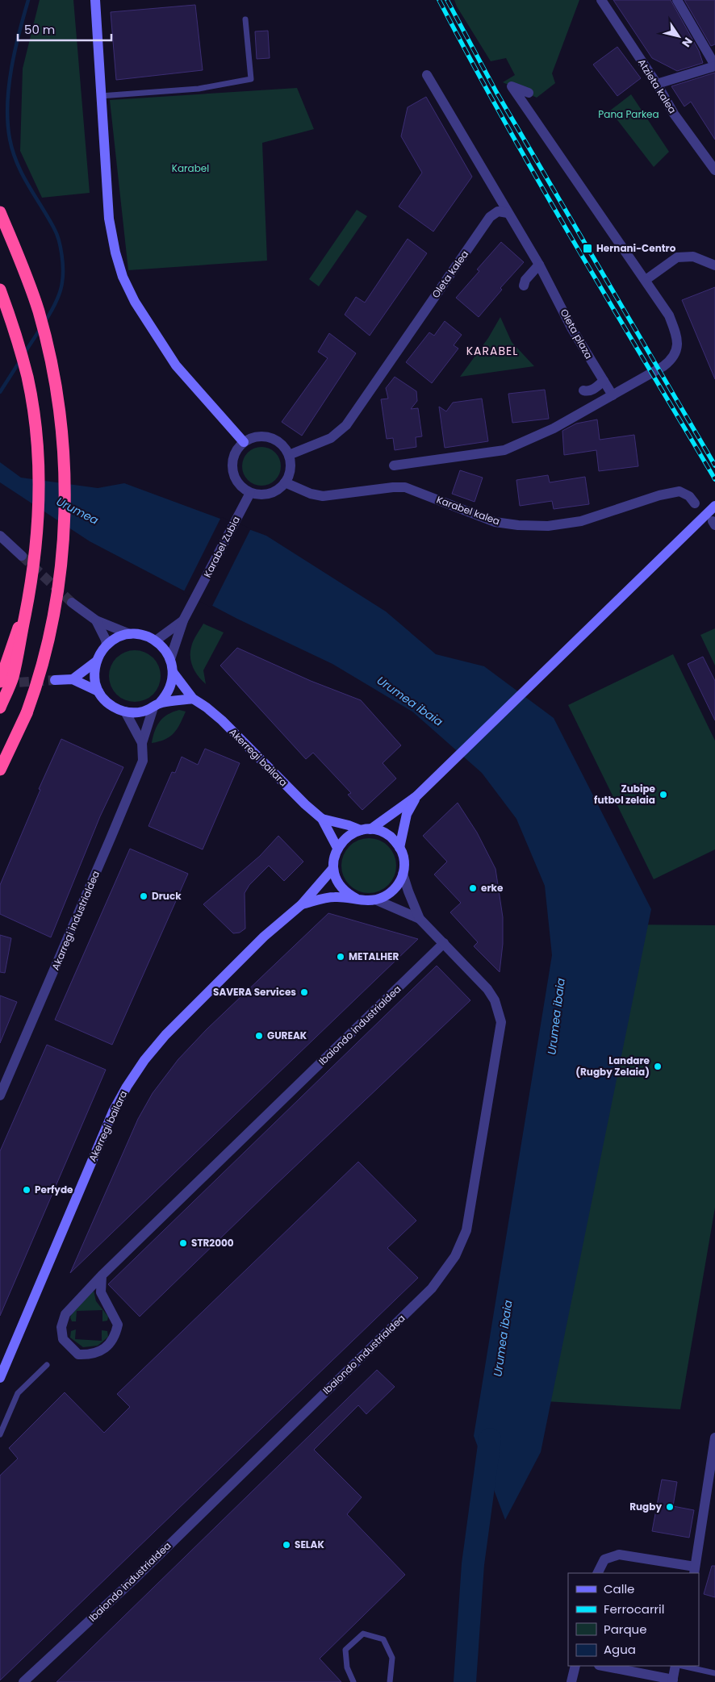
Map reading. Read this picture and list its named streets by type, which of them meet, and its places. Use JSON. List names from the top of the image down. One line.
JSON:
{"streets":{"main road":["Akerregi bailara"],"street":["Atzieta kalea","Oleta kalea","Oleta plaza","Karabel kalea","Karabel Zubia","Akarregi industrialdea","Ibaiondo industrialdea"]},"crossings":[["Oleta kalea","Oleta plaza"],["Oleta kalea","Karabel kalea"],["Oleta kalea","Karabel Zubia"],["Karabel kalea","Karabel Zubia"]],"districts":["KARABEL"],"water":["Urumea","Urumea ibaia"],"parks":["Pana Parkea","Karabel"],"places":{"transit":["Hernani-Centro"],"other":["Zubipe futbol zelaia","erke","Druck","METALHER","SAVERA Services","GUREAK","Landare (Rugby Zelaia)","Perfyde","STR2000","Rugby","SELAK"]},"legend":["Calle","Ferrocarril","Parque","Agua"],"scale_bar":"50 m","north":"bottom right"}
